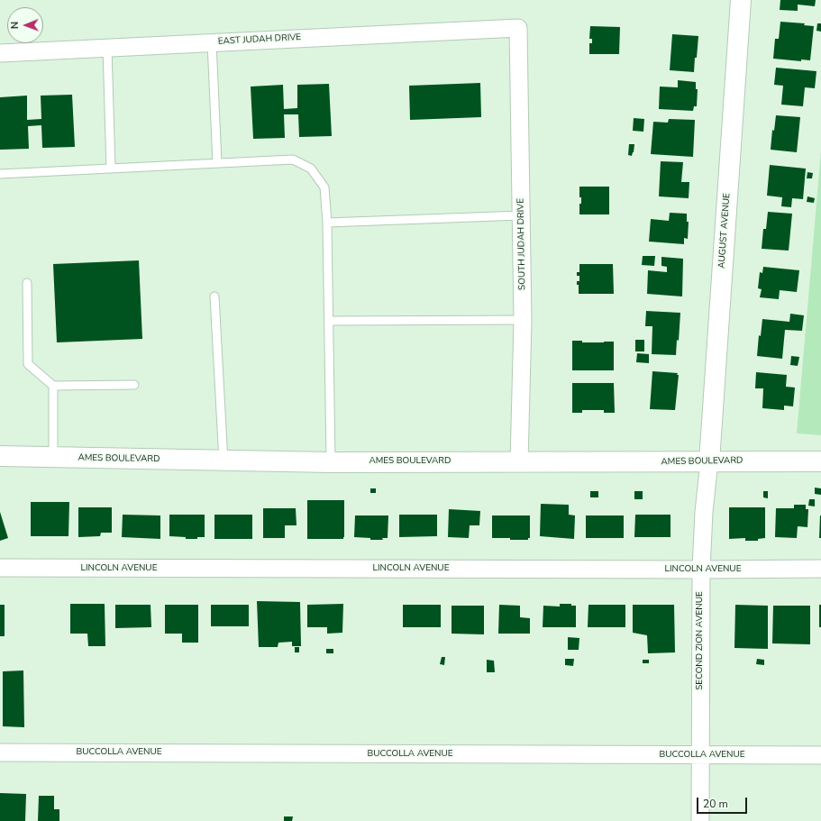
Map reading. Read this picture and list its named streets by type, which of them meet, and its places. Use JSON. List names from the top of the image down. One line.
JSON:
{"streets":{"street":["EAST JUDAH DRIVE","AUGUST AVENUE","SOUTH JUDAH DRIVE","AMES BOULEVARD","LINCOLN AVENUE","SECOND ZION AVENUE","BUCCOLLA AVENUE"]},"crossings":[["EAST JUDAH DRIVE","SOUTH JUDAH DRIVE"],["AUGUST AVENUE","AMES BOULEVARD"],["AUGUST AVENUE","SECOND ZION AVENUE"],["SOUTH JUDAH DRIVE","AMES BOULEVARD"],["AMES BOULEVARD","SECOND ZION AVENUE"],["LINCOLN AVENUE","SECOND ZION AVENUE"],["SECOND ZION AVENUE","BUCCOLLA AVENUE"]],"scale_bar":"20 m","north":"left"}
